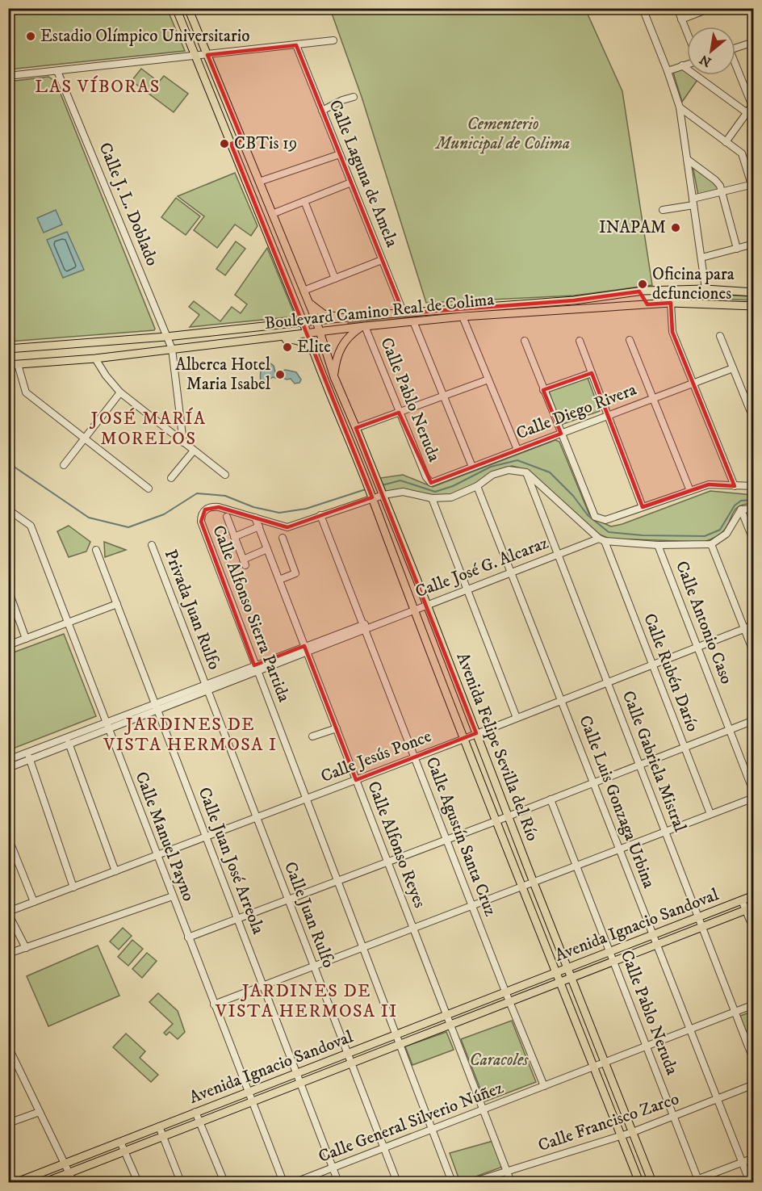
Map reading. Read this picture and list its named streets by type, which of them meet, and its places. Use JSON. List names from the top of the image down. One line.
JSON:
{"streets":{"main road":["Boulevard Camino Real de Colima","Avenida Felipe Sevilla del Río","Avenida Ignacio Sandoval"],"street":["Calle Laguna de Amela","Calle J. L. Doblado","Calle Pablo Neruda","Calle Diego Rivera","Calle José G. Alcaraz","Privada Juan Rulfo","Calle Alfonso Sierra Partida","Calle Antonio Caso","Calle Rubén Darío","Calle Jesús Ponce","Calle Gabriela Mistral","Calle Luis Gonzaga Urbina","Calle Manuel Payno","Calle Agustín Santa Cruz","Calle Alfonso Reyes","Calle Juan José Arreola","Calle Juan Rulfo","Calle General Silverio Núñez","Calle Francisco Zarco"]},"crossings":[["Calle Laguna de Amela","Boulevard Camino Real de Colima"],["Calle J. L. Doblado","Boulevard Camino Real de Colima"],["Boulevard Camino Real de Colima","Calle Pablo Neruda"],["Boulevard Camino Real de Colima","Avenida Felipe Sevilla del Río"],["Calle Pablo Neruda","Calle Diego Rivera"],["Calle Pablo Neruda","Avenida Ignacio Sandoval"],["Calle Pablo Neruda","Calle General Silverio Núñez"],["Calle Pablo Neruda","Calle Francisco Zarco"],["Calle José G. Alcaraz","Privada Juan Rulfo"],["Calle José G. Alcaraz","Calle Alfonso Sierra Partida"],["Calle José G. Alcaraz","Calle Rubén Darío"],["Calle José G. Alcaraz","Avenida Felipe Sevilla del Río"],["Calle José G. Alcaraz","Calle Gabriela Mistral"],["Calle José G. Alcaraz","Calle Luis Gonzaga Urbina"],["Calle José G. Alcaraz","Calle Agustín Santa Cruz"],["Calle José G. Alcaraz","Calle Alfonso Reyes"],["Calle José G. Alcaraz","Calle Juan José Arreola"],["Calle José G. Alcaraz","Calle Juan Rulfo"],["Privada Juan Rulfo","Calle Juan Rulfo"],["Calle Alfonso Sierra Partida","Calle Jesús Ponce"],["Calle Alfonso Sierra Partida","Calle Alfonso Reyes"],["Calle Alfonso Sierra Partida","Avenida Ignacio Sandoval"],["Calle Alfonso Sierra Partida","Calle General Silverio Núñez"],["Calle Antonio Caso","Calle Jesús Ponce"],["Calle Rubén Darío","Calle Jesús Ponce"],["Avenida Felipe Sevilla del Río","Calle Jesús Ponce"],["Avenida Felipe Sevilla del Río","Avenida Ignacio Sandoval"],["Avenida Felipe Sevilla del Río","Calle General Silverio Núñez"],["Avenida Felipe Sevilla del Río","Calle Francisco Zarco"],["Calle Jesús Ponce","Calle Gabriela Mistral"],["Calle Jesús Ponce","Calle Luis Gonzaga Urbina"],["Calle Jesús Ponce","Calle Manuel Payno"],["Calle Jesús Ponce","Calle Agustín Santa Cruz"],["Calle Jesús Ponce","Calle Alfonso Reyes"],["Calle Jesús Ponce","Calle Juan José Arreola"],["Calle Jesús Ponce","Calle Juan Rulfo"],["Calle Gabriela Mistral","Avenida Ignacio Sandoval"],["Calle Gabriela Mistral","Calle General Silverio Núñez"],["Calle Luis Gonzaga Urbina","Avenida Ignacio Sandoval"],["Calle Luis Gonzaga Urbina","Calle General Silverio Núñez"],["Calle Luis Gonzaga Urbina","Calle Francisco Zarco"],["Calle Manuel Payno","Avenida Ignacio Sandoval"],["Calle Agustín Santa Cruz","Avenida Ignacio Sandoval"],["Calle Agustín Santa Cruz","Calle General Silverio Núñez"],["Calle Alfonso Reyes","Avenida Ignacio Sandoval"],["Calle Alfonso Reyes","Calle General Silverio Núñez"],["Calle Alfonso Reyes","Calle Francisco Zarco"],["Calle Juan José Arreola","Avenida Ignacio Sandoval"],["Calle Juan José Arreola","Calle General Silverio Núñez"],["Calle Juan Rulfo","Avenida Ignacio Sandoval"],["Calle Juan Rulfo","Calle General Silverio Núñez"]],"districts":["LAS VÍBORAS","JOSÉ MARÍA MORELOS","JARDINES DE VISTA HERMOSA I","JARDINES DE VISTA HERMOSA II"],"parks":["Cementerio Municipal de Colima","Caracoles"],"places":["Estadio Olímpico Universitario","CBTis 19","INAPAM","Oficina para defunciones","Elite","Alberca Hotel Maria Isabel"],"north":"bottom left"}
